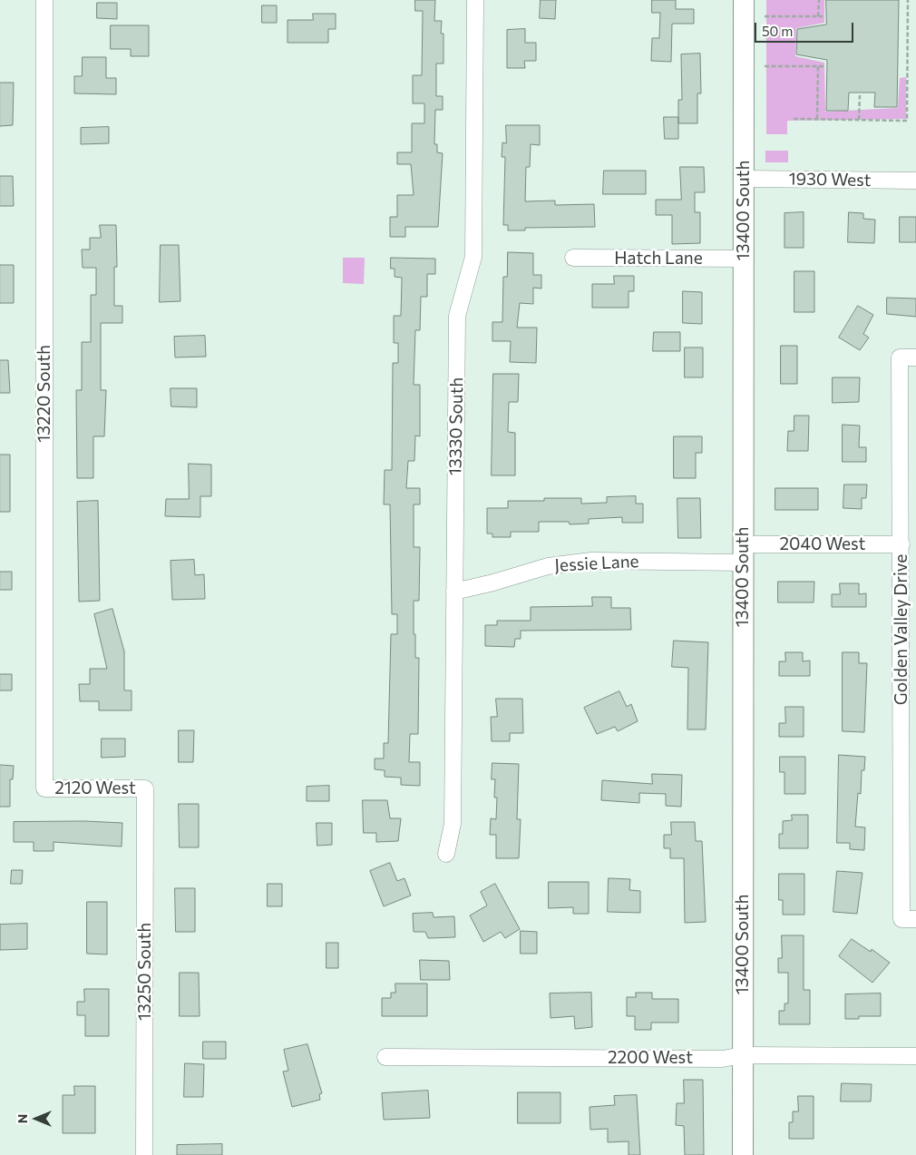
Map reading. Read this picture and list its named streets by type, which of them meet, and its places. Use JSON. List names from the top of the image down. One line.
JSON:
{"streets":{"street":["1930 West","13400 South","Hatch Lane","13220 South","13330 South","2040 West","Jessie Lane","Golden Valley Drive","2120 West","13250 South","2200 West"]},"crossings":[["1930 West","13400 South"],["13400 South","Hatch Lane"],["13400 South","2040 West"],["13400 South","Jessie Lane"],["13400 South","2200 West"],["13220 South","2120 West"],["13330 South","Jessie Lane"],["2040 West","Jessie Lane"],["2040 West","Golden Valley Drive"],["2120 West","13250 South"]],"scale_bar":"50 m","north":"left"}
